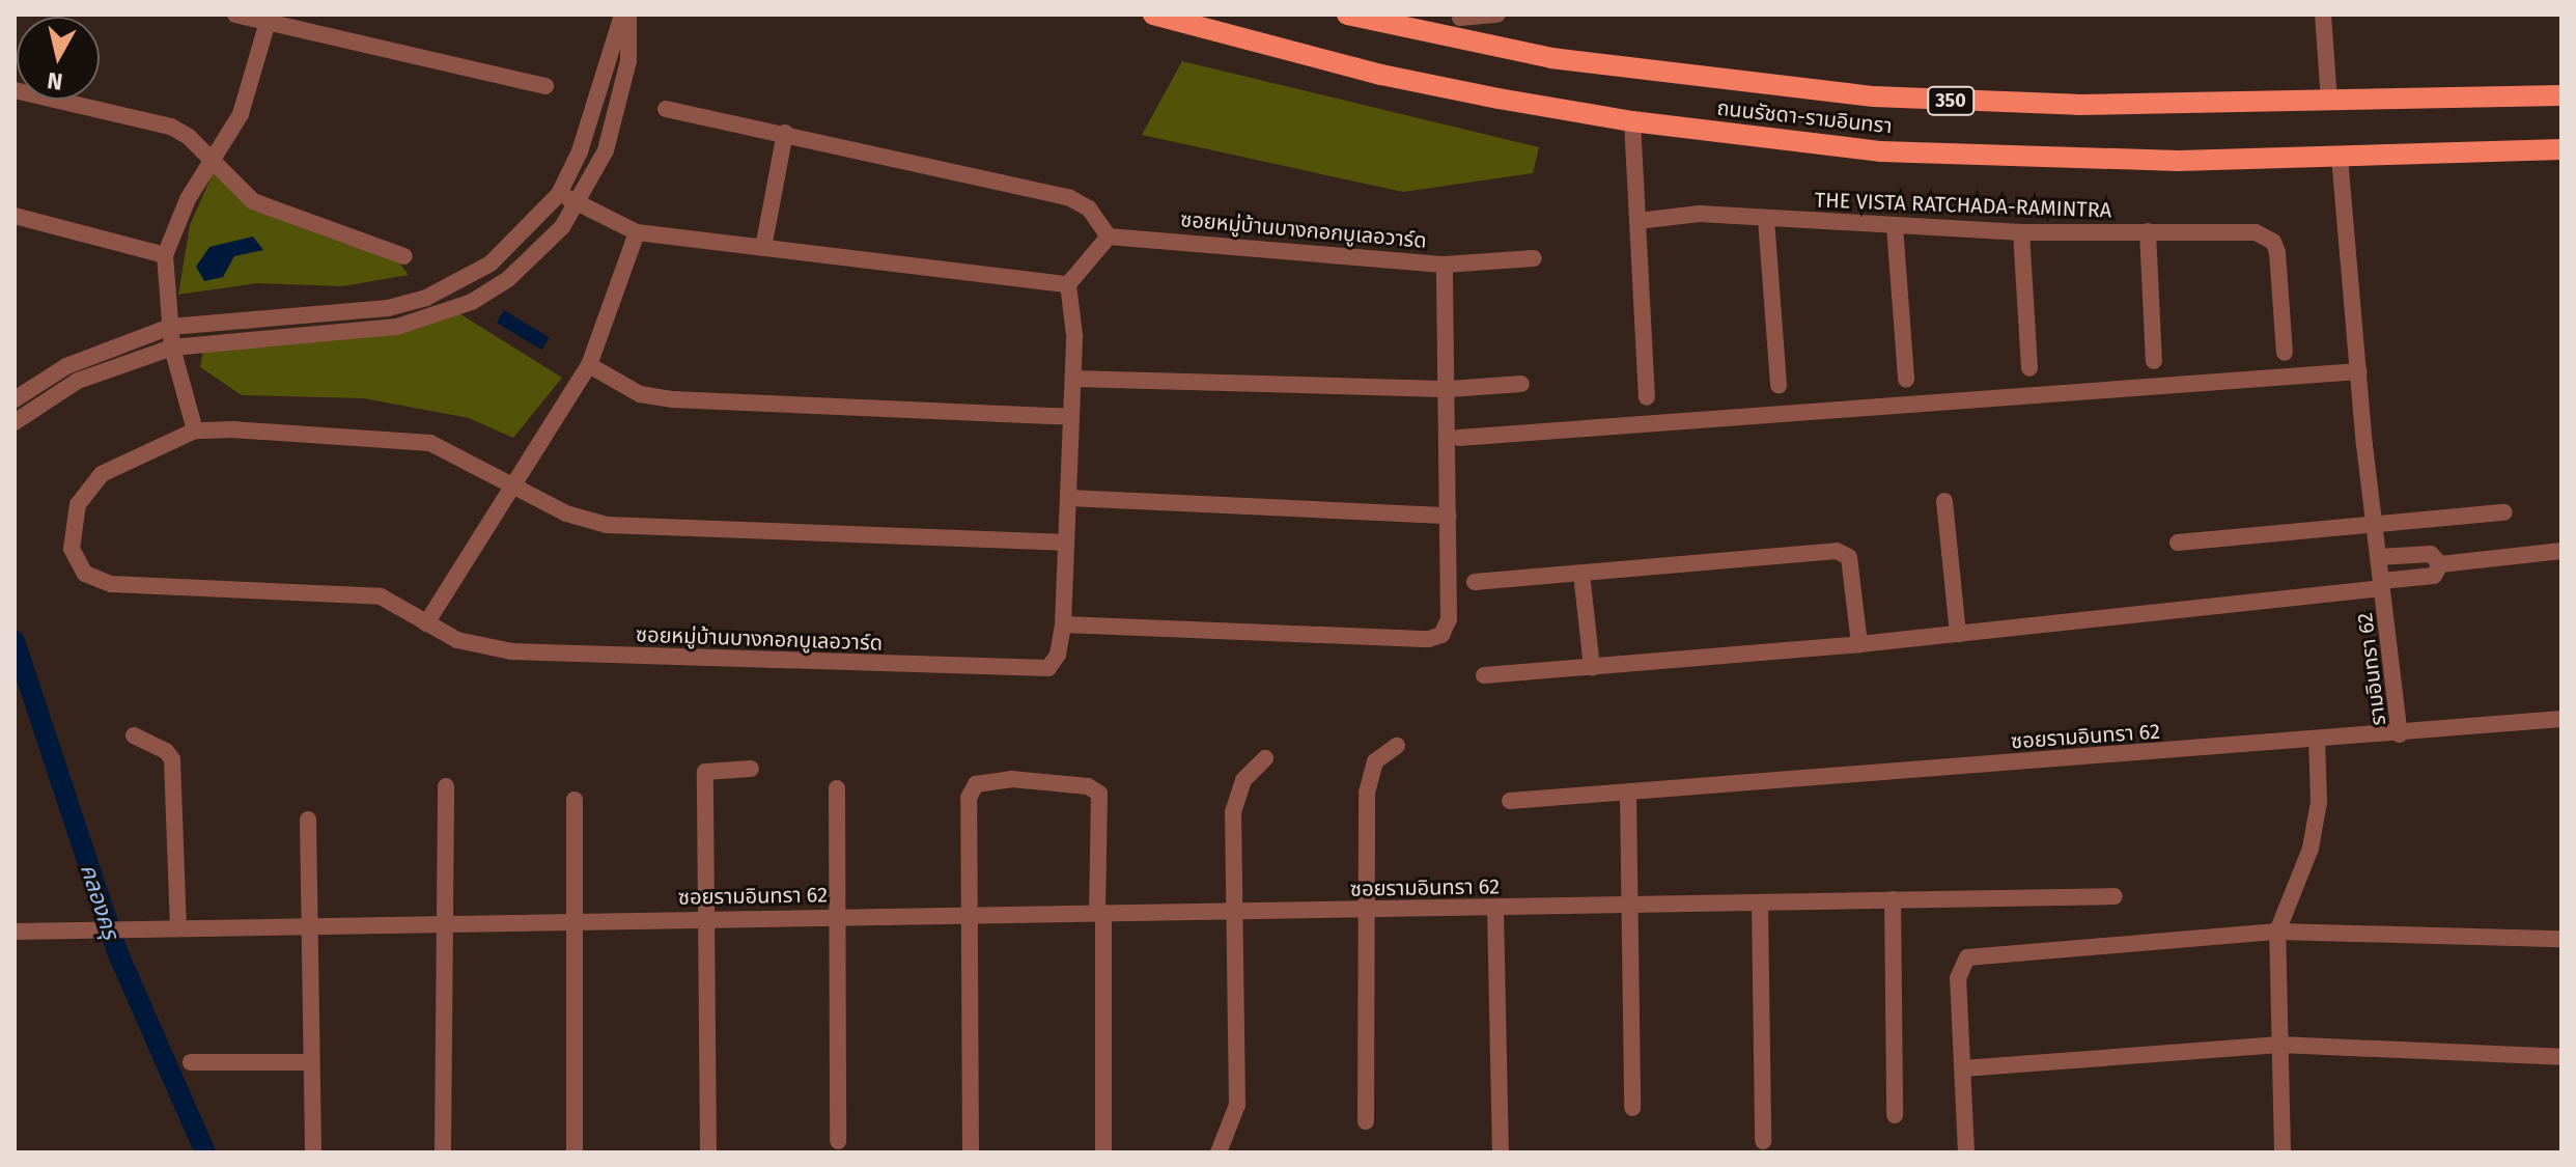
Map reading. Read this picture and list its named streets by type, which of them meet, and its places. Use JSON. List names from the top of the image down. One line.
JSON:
{"streets":{"main road":["350","ถนนรัชดา-รามอินทรา"],"street":["THE VISTA RATCHADA-RAMINTRA","ซอยหมู่บ้านบางกอกบูเลอวาร์ด","รามอินทรา 62","ซอยรามอินทรา 62"]},"crossings":[["รามอินทรา 62","ซอยรามอินทรา 62"]],"water":["คลองครุ"],"north":"bottom"}
